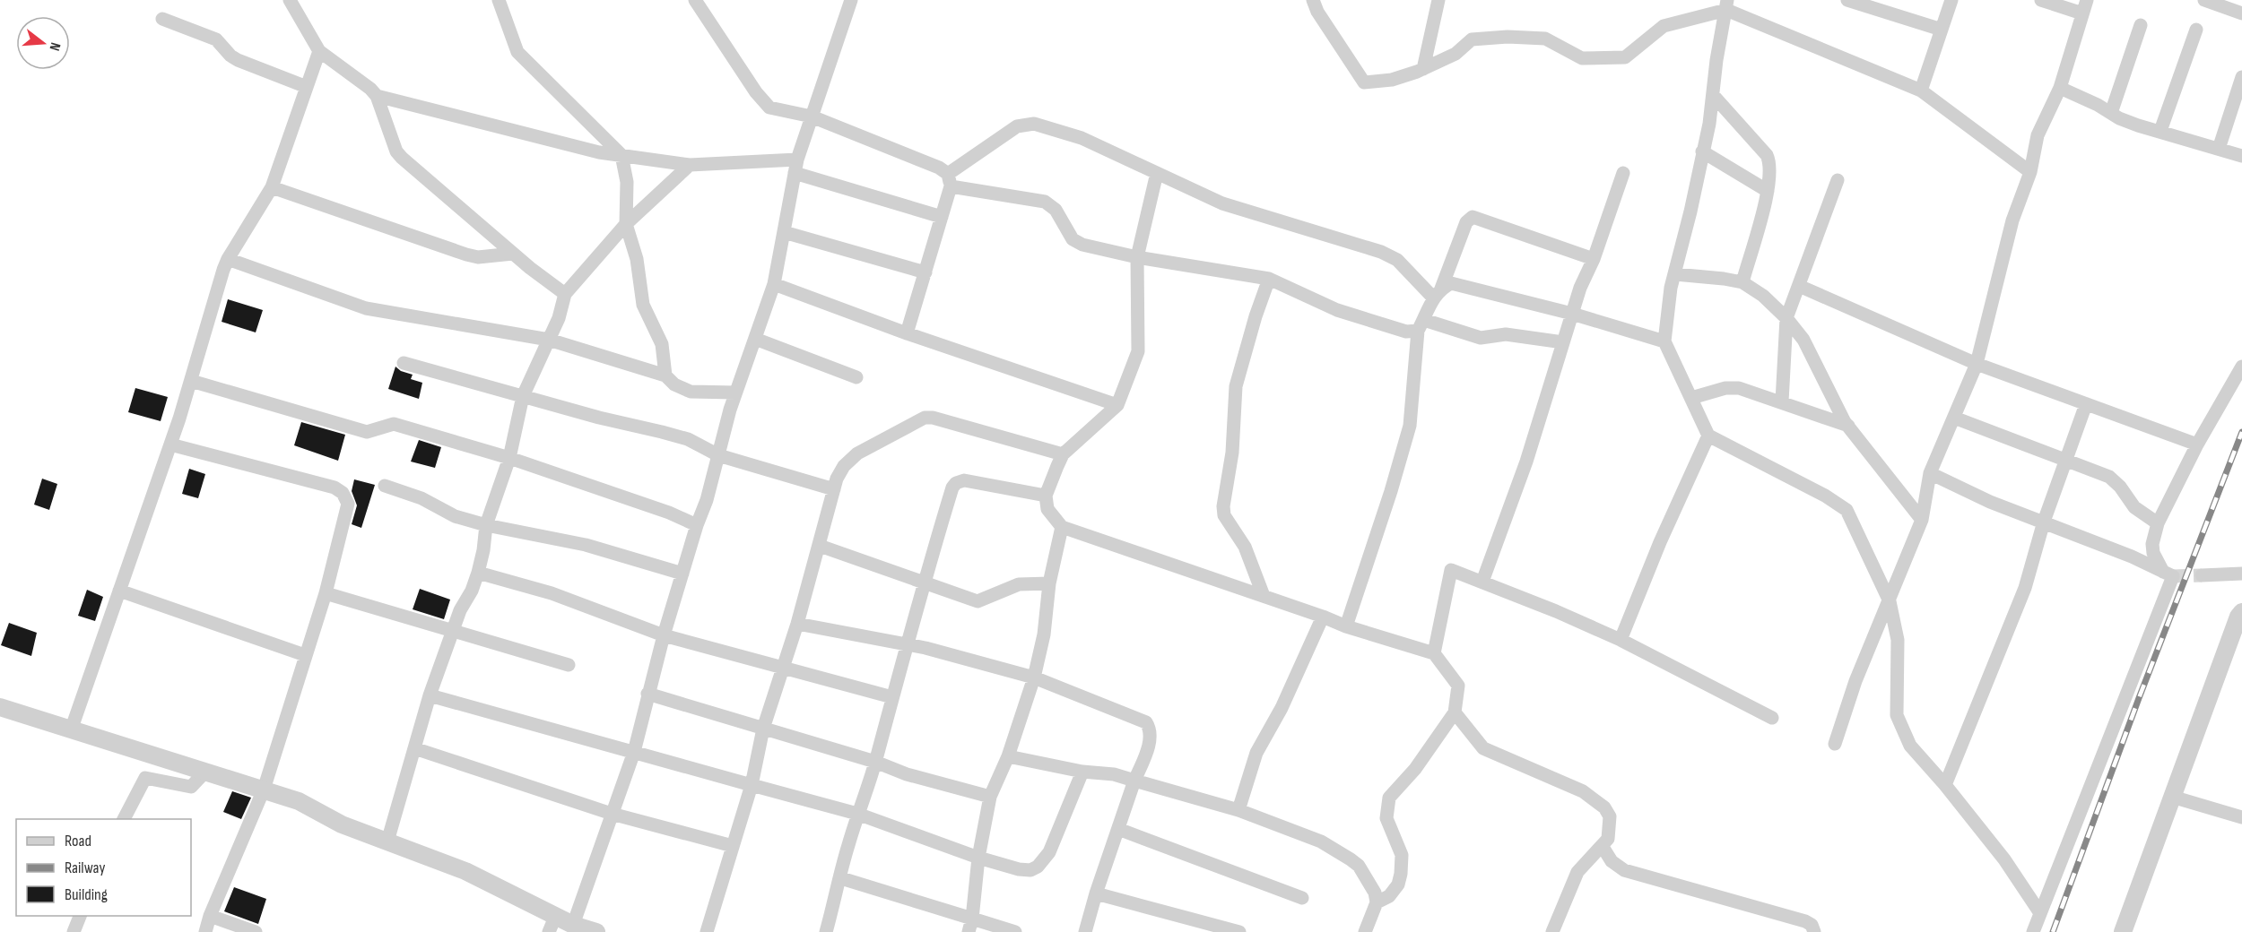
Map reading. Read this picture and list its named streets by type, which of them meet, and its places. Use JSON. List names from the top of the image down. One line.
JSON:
{"legend":["Road","Railway","Building"],"north":"right"}
